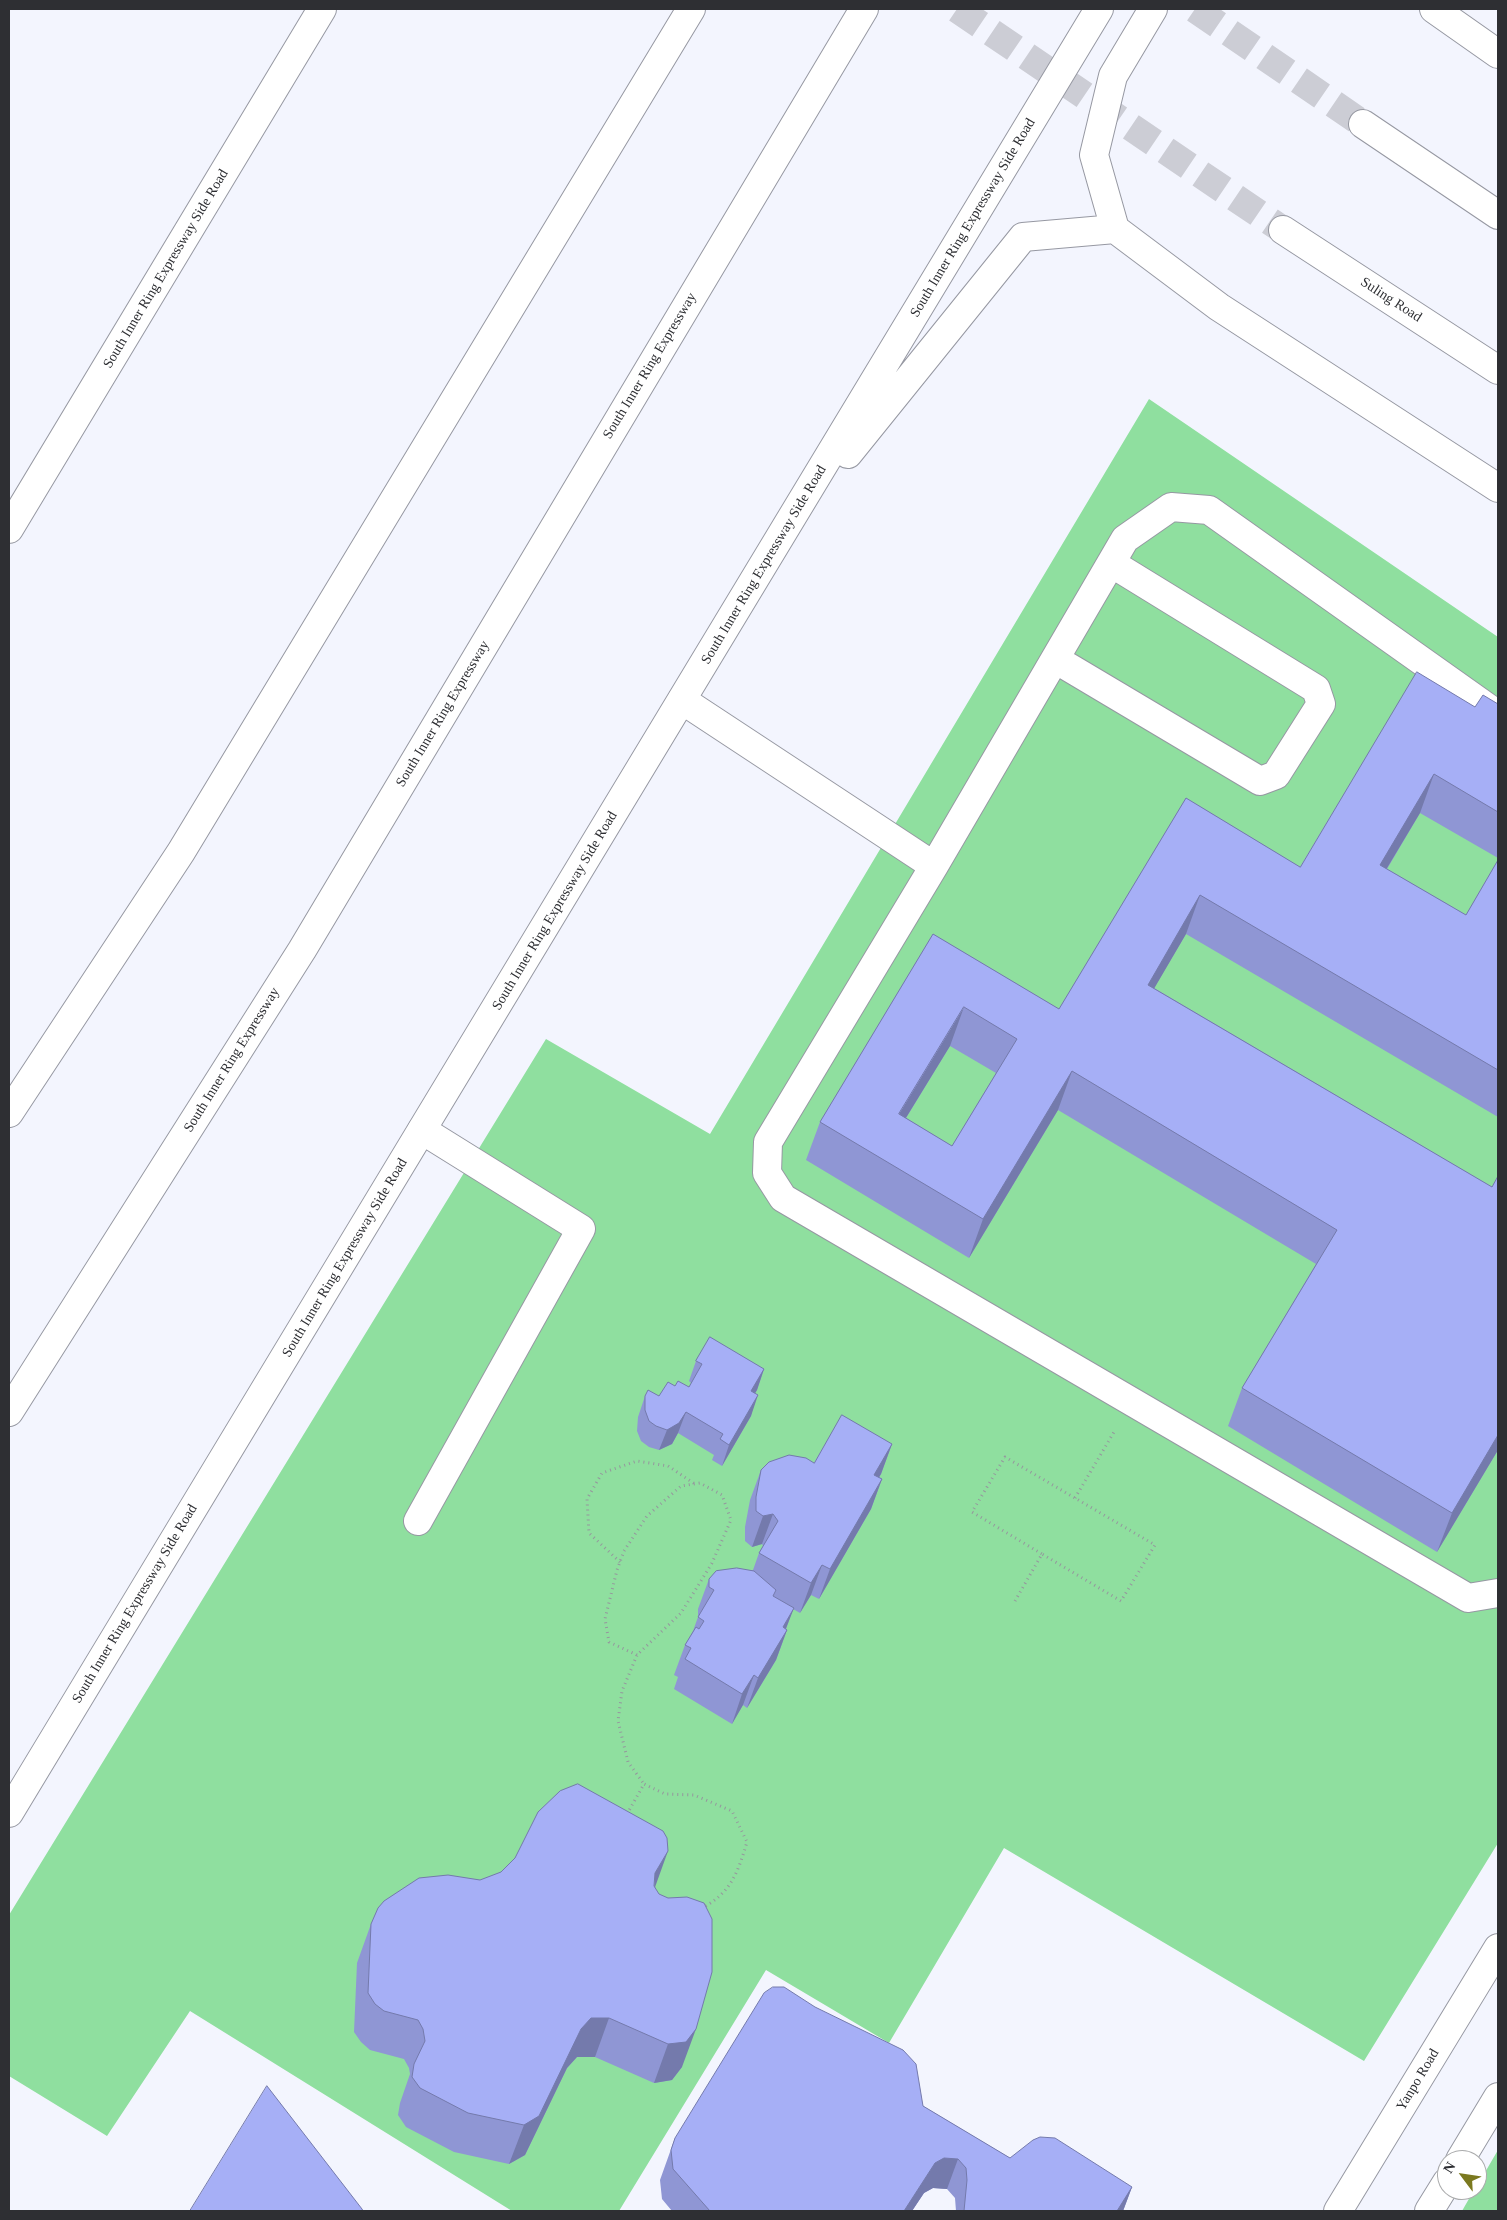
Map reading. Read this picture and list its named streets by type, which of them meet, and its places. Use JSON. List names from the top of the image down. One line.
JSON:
{"streets":{"main road":["South Inner Ring Expressway Side Road","Suling Road","South Inner Ring Expressway","Yanpo Road"]},"north":"top left"}
